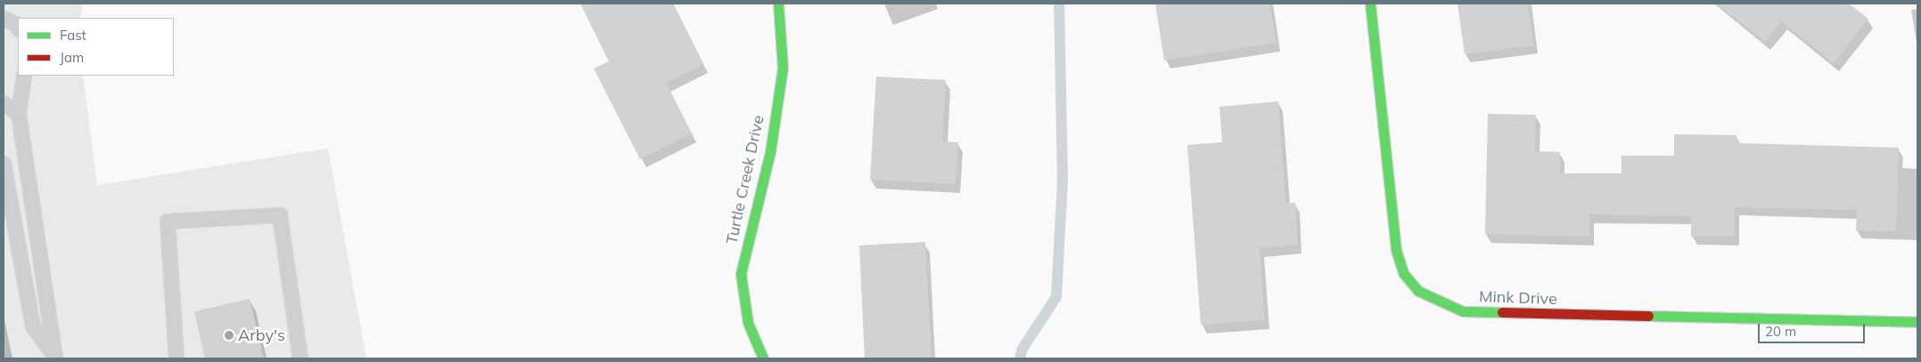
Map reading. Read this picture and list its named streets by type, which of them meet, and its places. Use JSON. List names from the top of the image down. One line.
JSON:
{"streets":{"street":["Turtle Creek Drive","Mink Drive"]},"places":["Arby's"],"legend":["Fast","Jam"],"scale_bar":"20 m"}
